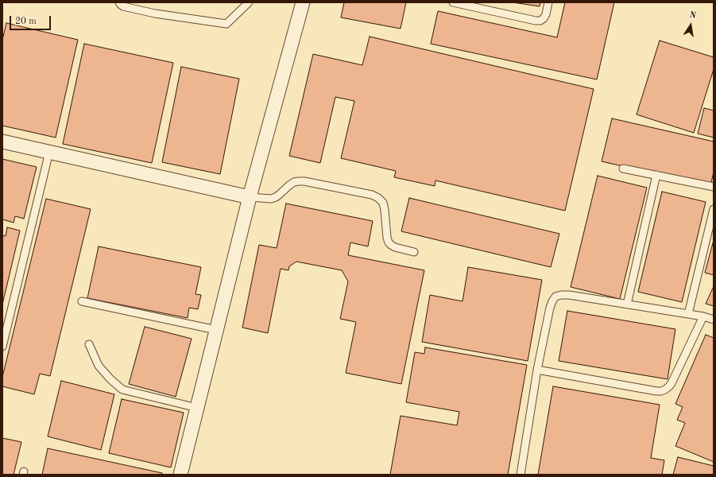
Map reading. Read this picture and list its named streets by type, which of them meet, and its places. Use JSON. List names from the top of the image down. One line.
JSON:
{"scale_bar":"20 m","north":"top"}
